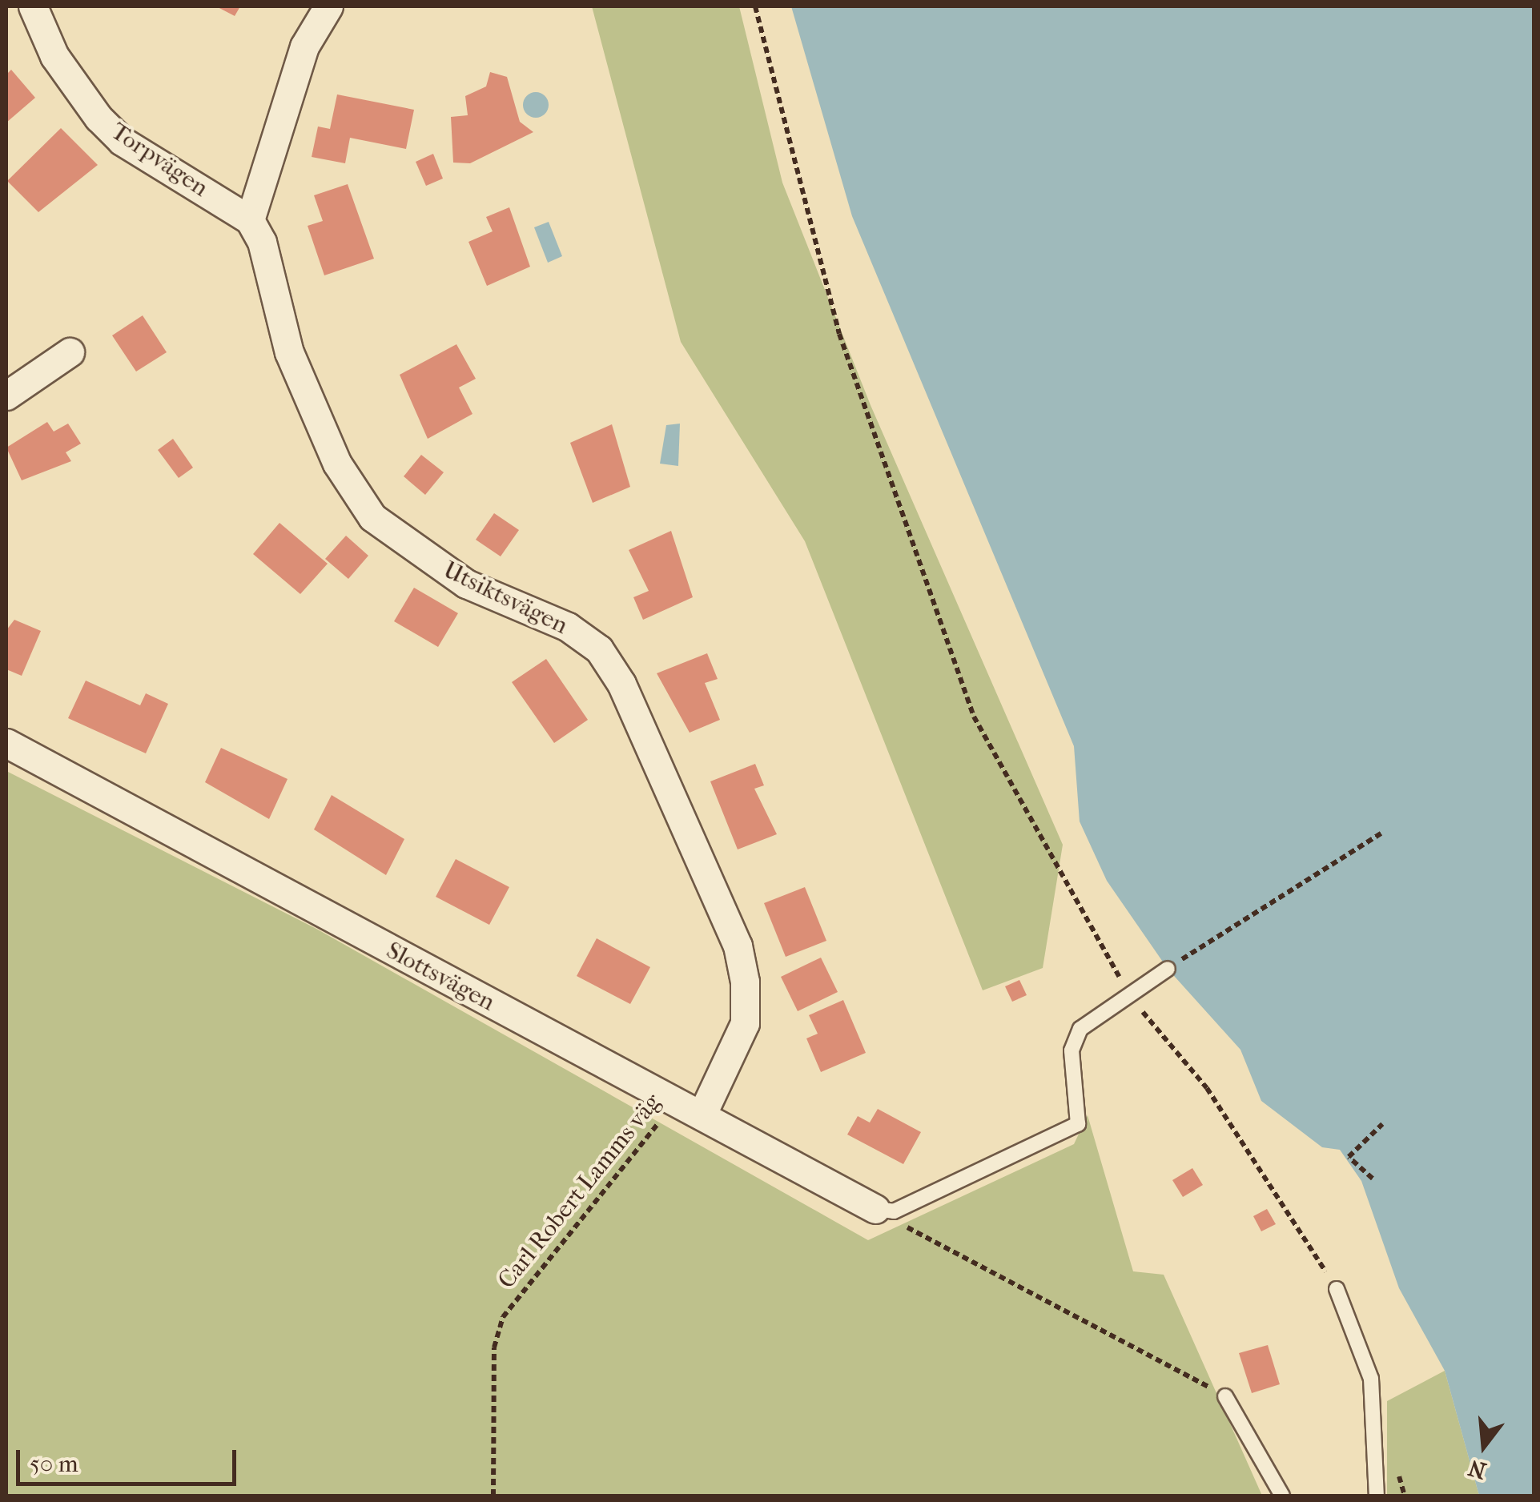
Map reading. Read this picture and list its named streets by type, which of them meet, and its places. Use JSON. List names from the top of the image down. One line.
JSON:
{"streets":{"street":["Torpvägen","Utsiktsvägen","Slottsvägen"],"path":["Carl Robert Lamms väg"]},"crossings":[["Torpvägen","Utsiktsvägen"],["Utsiktsvägen","Slottsvägen"],["Utsiktsvägen","Carl Robert Lamms väg"],["Slottsvägen","Carl Robert Lamms väg"]],"scale_bar":"50 m","north":"bottom"}
